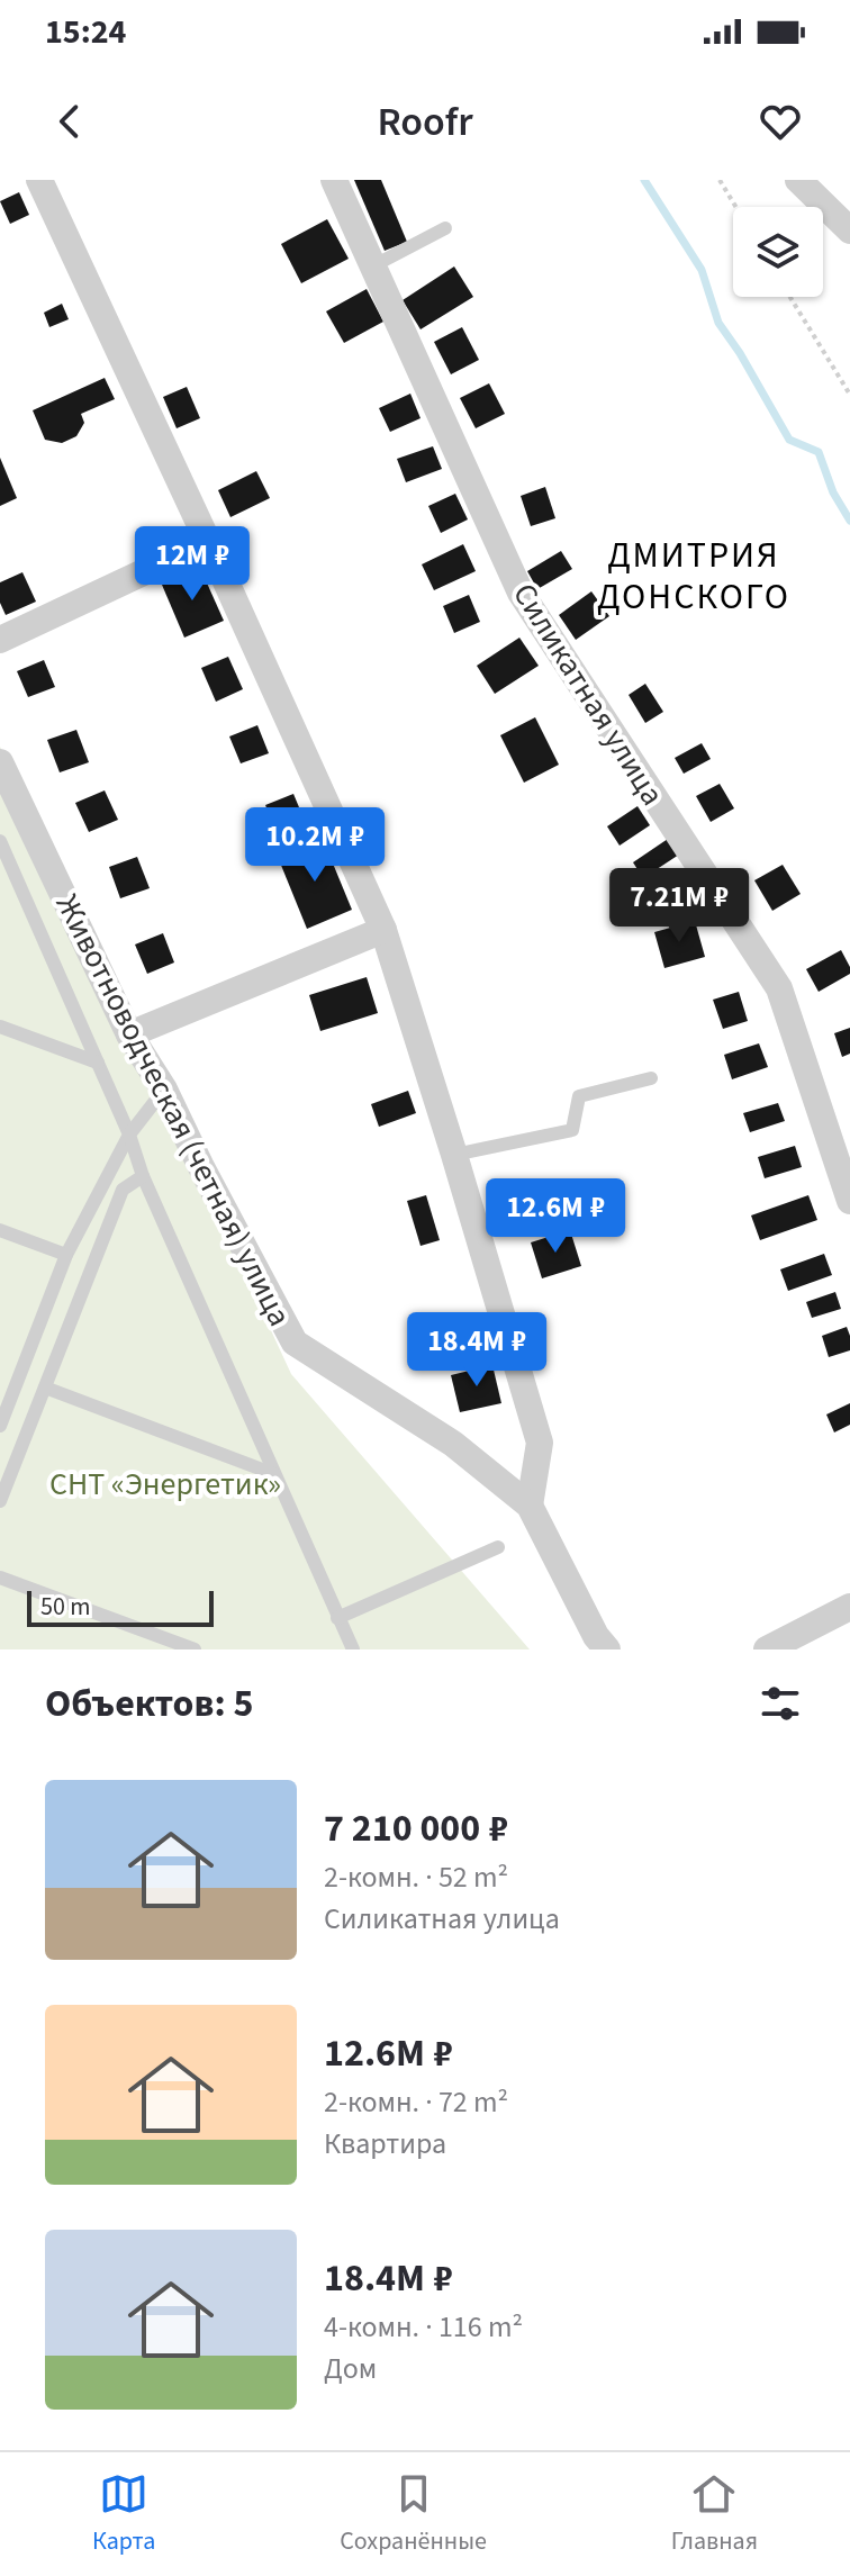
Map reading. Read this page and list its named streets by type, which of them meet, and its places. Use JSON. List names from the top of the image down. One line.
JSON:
{"streets":{"street":["Силикатная улица","Животноводческая (четная) улица"]},"districts":["ДМИТРИЯ ДОНСКОГО"],"parks":["СНТ «Энергетик»"],"scale_bar":"50 m","page":{"status":"15:24","header":"Roofr","price":["12M ₽","10.2M ₽","7.21M ₽","12.6M ₽","18.4M ₽"],"scale":"50 m","heading":"Объектов: 5","list":[{"name":"7 210 000 ₽","note":"2-комн. · 52 m² · Силикатная улица"},{"name":"12.6M ₽","note":"2-комн. · 72 m² · Квартира"},{"name":"18.4M ₽","note":"4-комн. · 116 m² · Дом"}],"tabs":["Карта","Сохранённые","Главная"]}}
